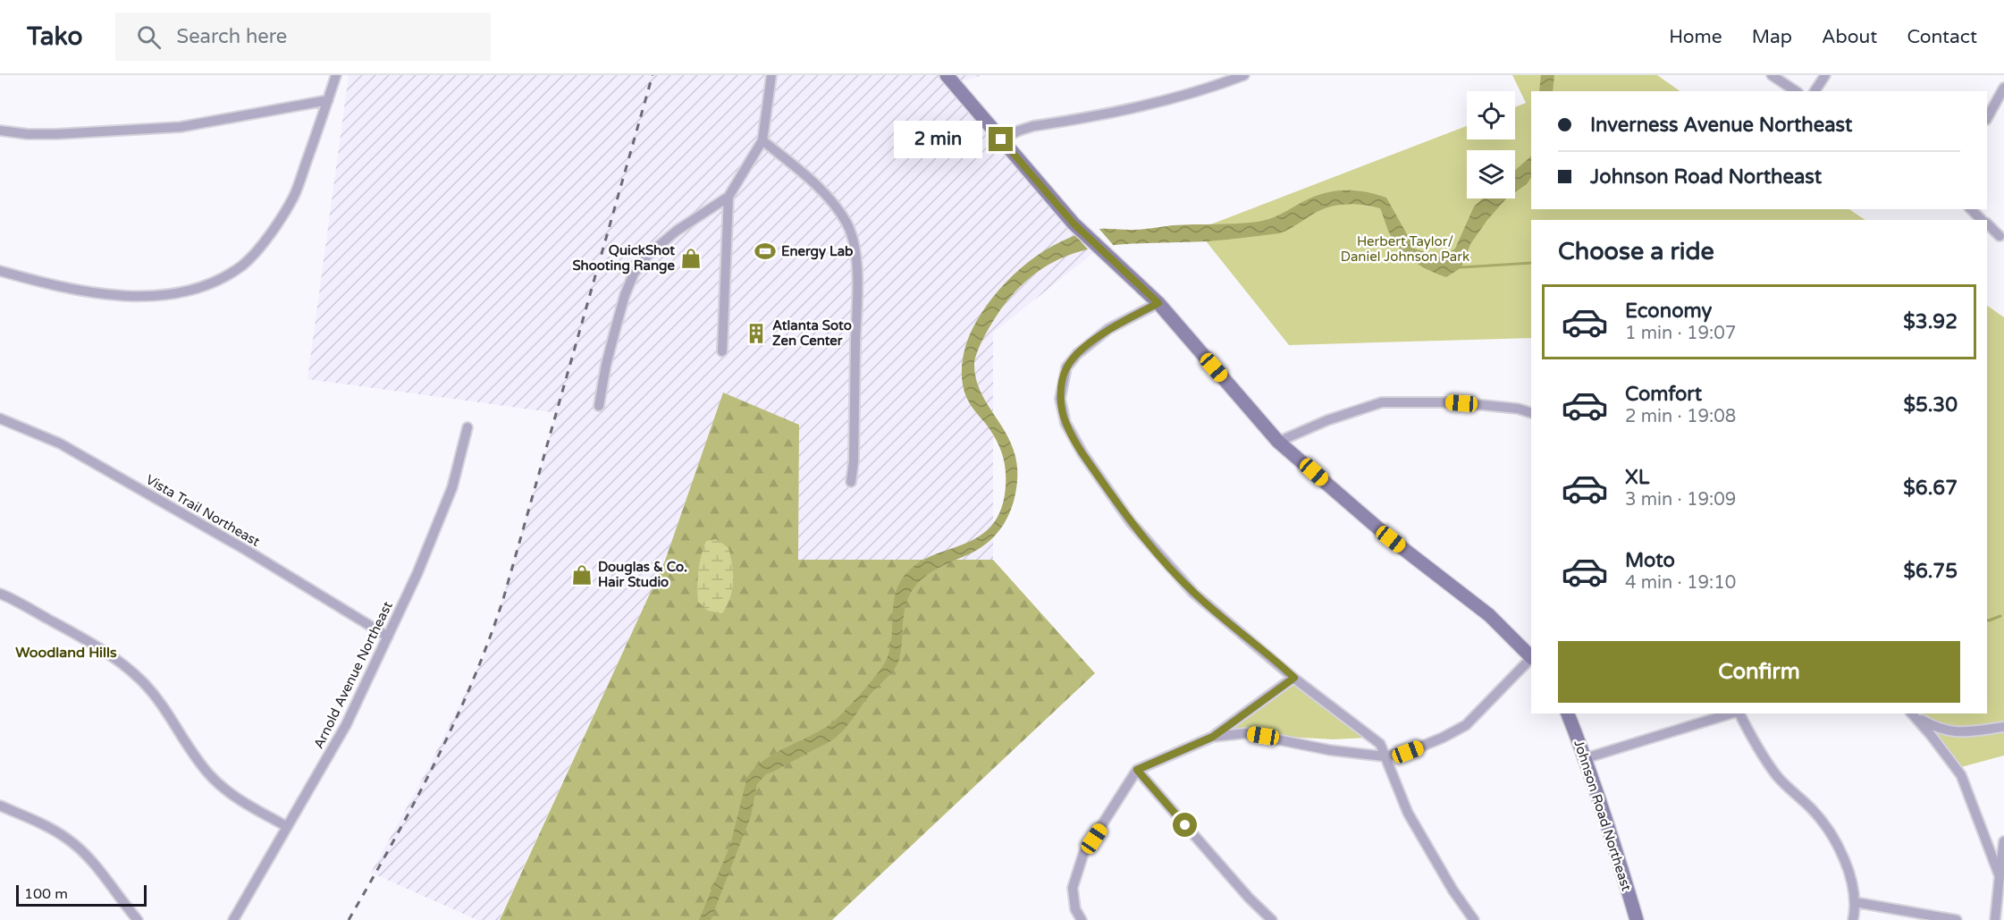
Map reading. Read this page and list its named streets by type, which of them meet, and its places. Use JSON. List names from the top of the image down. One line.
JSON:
{"streets":{"street":["Vista Trail Northeast","Arnold Avenue Northeast","Johnson Road Northeast"]},"crossings":[["Vista Trail Northeast","Arnold Avenue Northeast"]],"districts":["Woodland Hills"],"parks":["Herbert Taylor/ Daniel Johnson Park"],"places":{"sports":["Energy Lab"],"shop":["QuickShot Shooting Range","Douglas & Co. Hair Studio"],"building":["Atlanta Soto Zen Center"]},"scale_bar":"100 m","page":{"header":"Tako","search":"Search here","nav":["Home","Map","About","Contact"],"banner":["Inverness Avenue Northeast","Johnson Road Northeast"],"bubble":"2 min","heading":"Choose a ride","list":[{"name":"Economy","note":"1 min · 19:07","value":"$3.92"},{"name":"Comfort","note":"2 min · 19:08","value":"$5.30"},{"name":"XL","note":"3 min · 19:09","value":"$6.67"},{"name":"Moto","note":"4 min · 19:10","value":"$6.75"}],"buttons":"Confirm","scale":"100 m"}}
